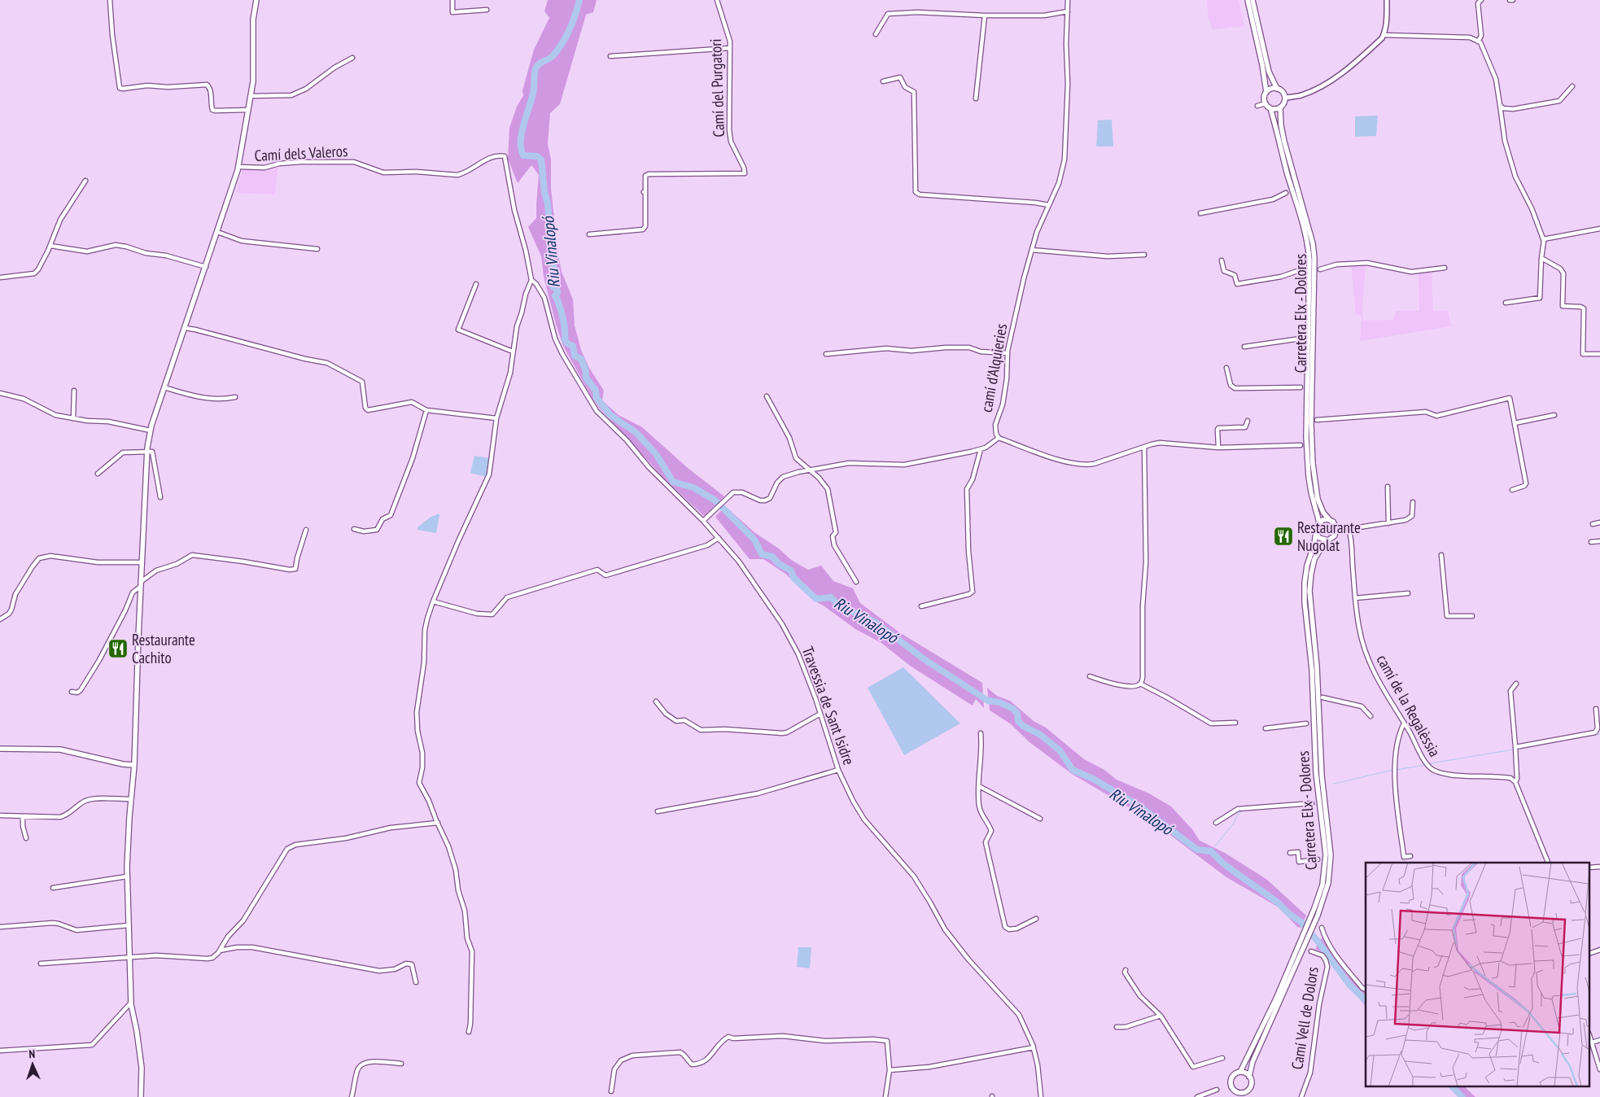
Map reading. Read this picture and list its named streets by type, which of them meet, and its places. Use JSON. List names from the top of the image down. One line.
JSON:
{"streets":{"main road":["Carretera Elx - Dolores"],"street":["Camí del Purgatori","Camí dels Valeros","camí d'Alquieries","Travessia de Sant Isidre","camí de la Regalèssia","Camí Vell de Dolors"]},"crossings":[["Camí dels Valeros","Travessia de Sant Isidre"]],"water":["Riu Vinalopó"],"places":{"restaurant":["Restaurante Nugolat","Restaurante Cachito"]},"north":"top"}
